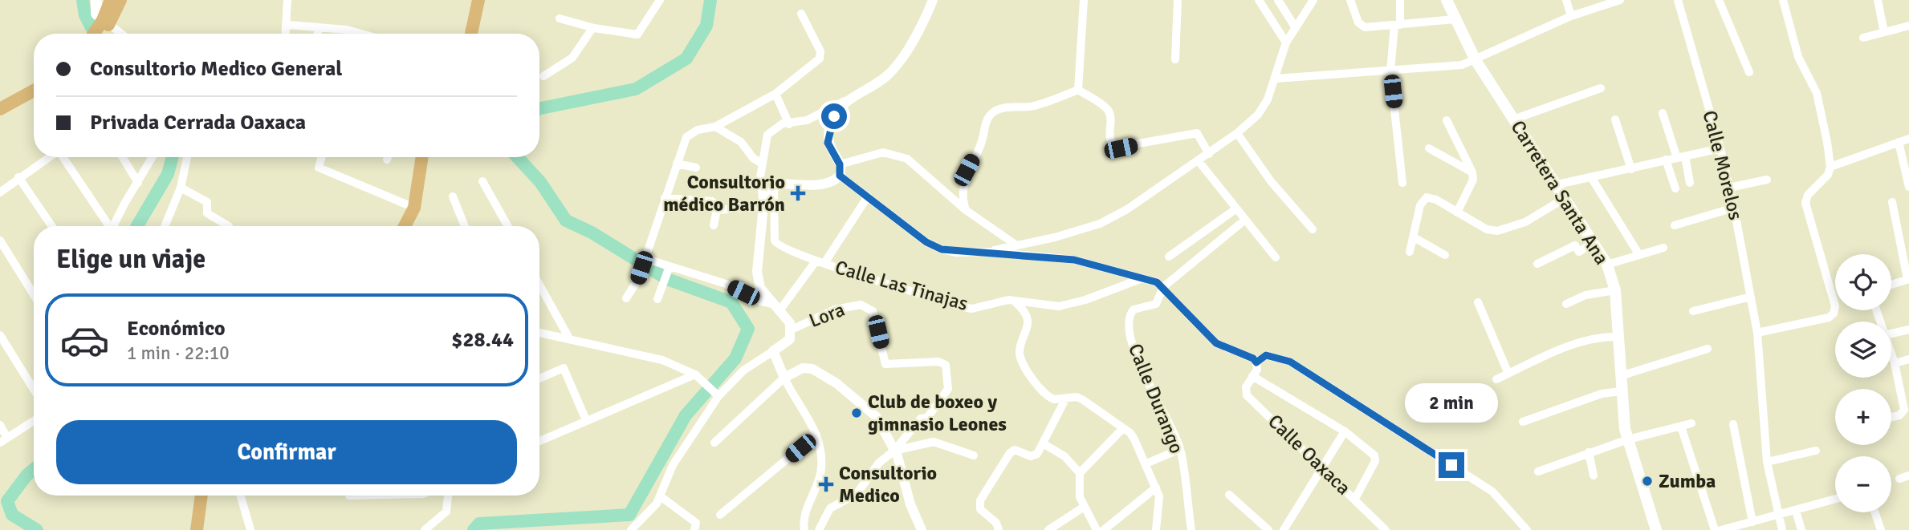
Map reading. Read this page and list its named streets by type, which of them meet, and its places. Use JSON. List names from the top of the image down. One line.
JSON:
{"streets":{"main road":["Carretera Santa Ana"],"street":["Calle Morelos","Calle Las Tinajas","Lora","Calle Durango","Calle Oaxaca"]},"places":{"health":["Consultorio médico Barrón","Consultorio Medico"],"other":["Club de boxeo y gimnasio Leones","Zumba"]},"page":{"banner":["Consultorio Medico General","Privada Cerrada Oaxaca"],"heading":"Elige un viaje","map_buttons":["+","−"],"list":[{"name":"Económico","note":"1 min · 22:10","value":"$28.44"}],"bubble":"2 min","buttons":"Confirmar"}}
